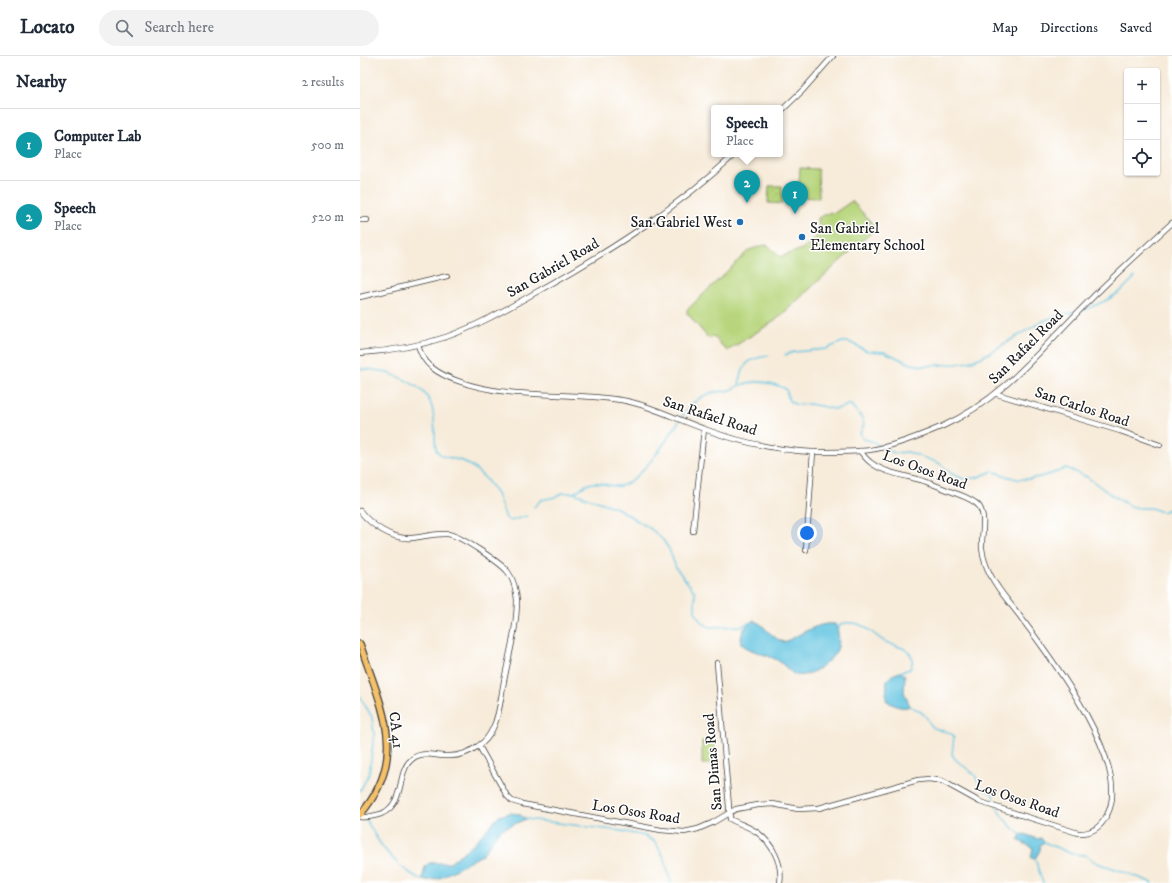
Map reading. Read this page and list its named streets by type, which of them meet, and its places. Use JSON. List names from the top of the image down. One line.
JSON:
{"streets":{"main road":["CA 41"],"street":["San Gabriel Road","San Rafael Road","San Carlos Road","Los Osos Road","San Dimas Road"]},"crossings":[["San Gabriel Road","San Rafael Road"],["San Rafael Road","San Carlos Road"],["San Rafael Road","Los Osos Road"],["Los Osos Road","San Dimas Road"]],"places":["San Gabriel West","San Gabriel Elementary School"],"page":{"header":"Locato","search":"Search here","nav":["Map","Directions","Saved"],"heading":["Nearby","2 results"],"map_buttons":["+","−"],"popup":["Speech","Place"],"list":[{"mark":"1","name":"Computer Lab","note":"Place","value":"500 m"},{"mark":"2","name":"Speech","note":"Place","value":"520 m"}],"pins":["2","1"]}}
